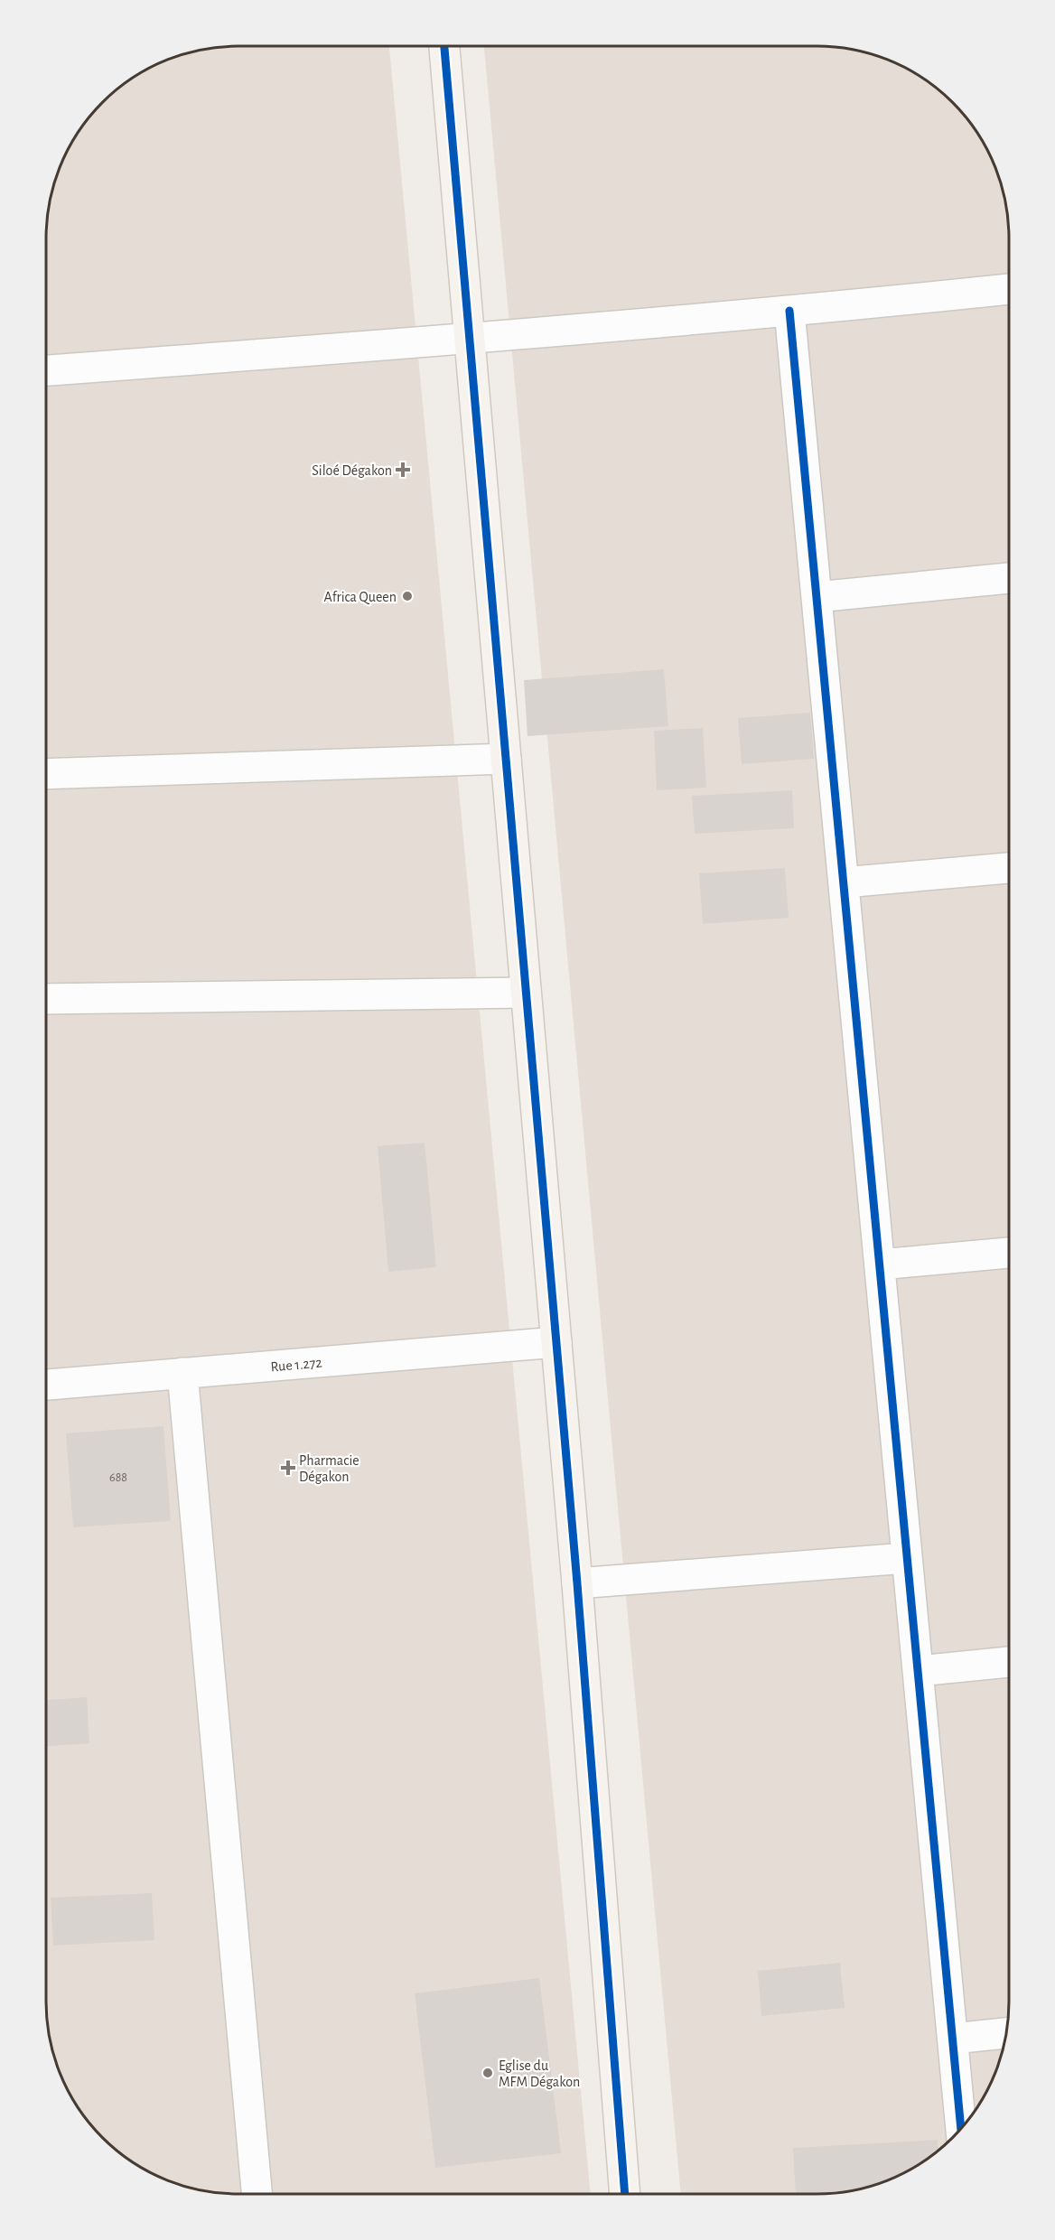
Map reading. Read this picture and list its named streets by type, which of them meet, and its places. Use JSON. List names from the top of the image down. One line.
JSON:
{"streets":{"street":["Rue 1.272"]},"places":{"health":["Siloé Dégakon","Pharmacie Dégakon"],"other":["Africa Queen","Eglise du MFM Dégakon"]},"house_numbers":["688"]}
